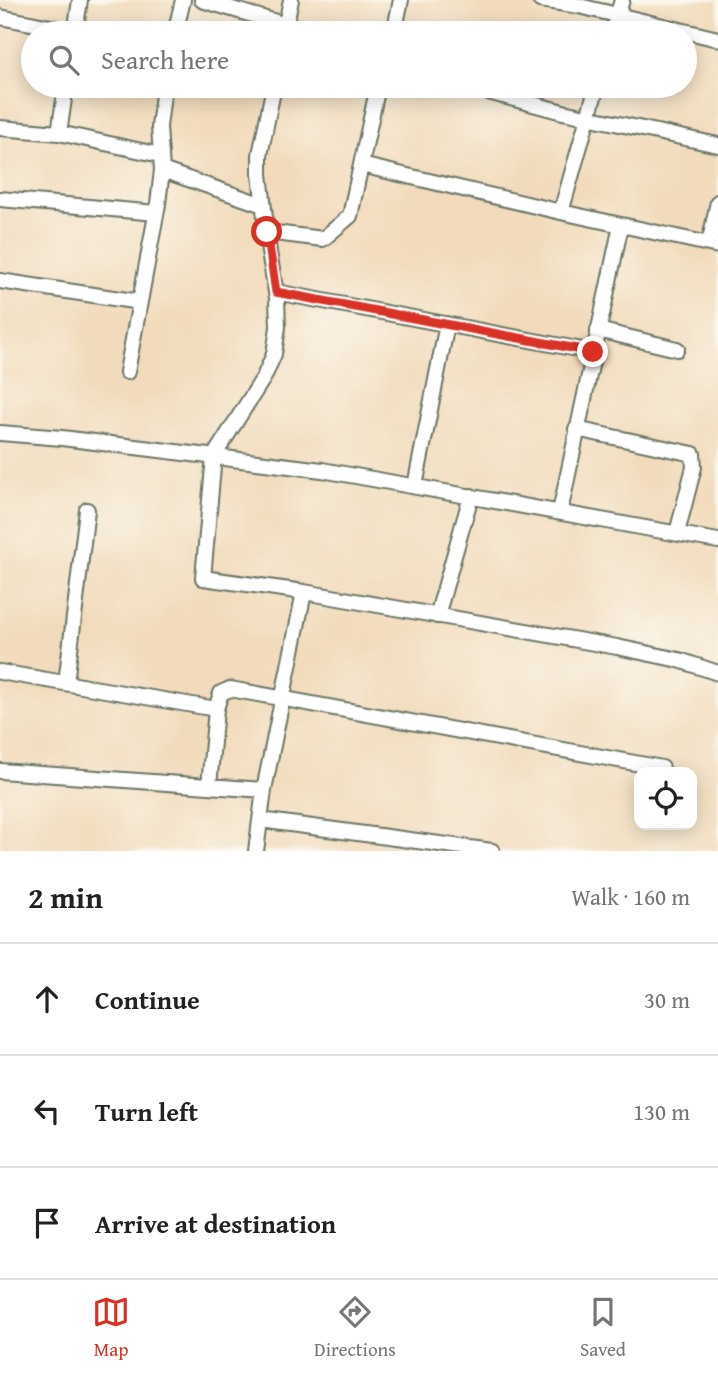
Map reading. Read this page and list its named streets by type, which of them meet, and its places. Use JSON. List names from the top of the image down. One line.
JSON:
{"page":{"search":"Search here","heading":["2 min","Walk · 160 m"],"list":[["Continue","30 m"],["Turn left","130 m"],"Arrive at destination"],"nav":["Map","Directions","Saved"]}}
